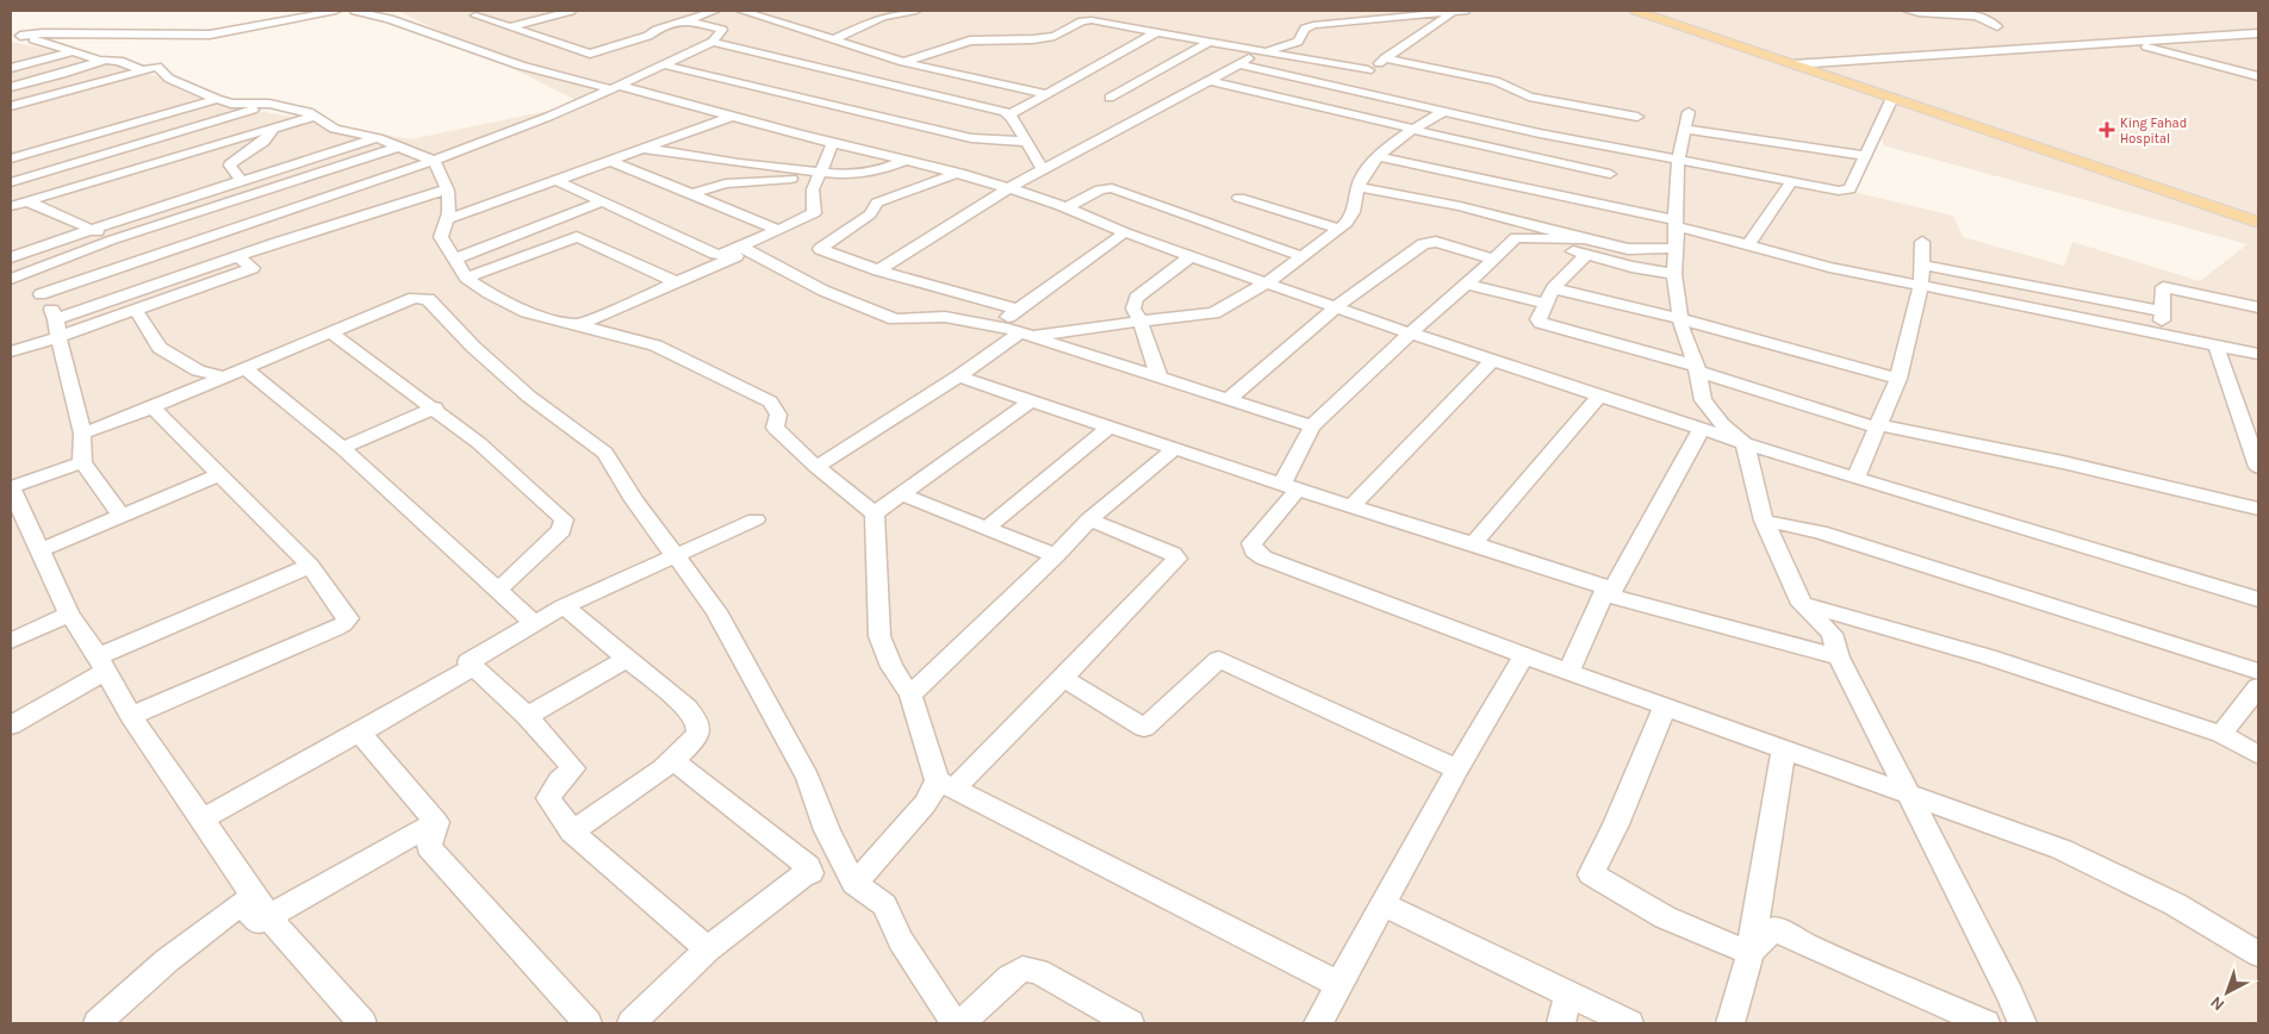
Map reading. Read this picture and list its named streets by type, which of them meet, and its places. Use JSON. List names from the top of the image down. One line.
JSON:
{"places":{"health":["King Fahad Hospital"]},"north":"bottom left"}
